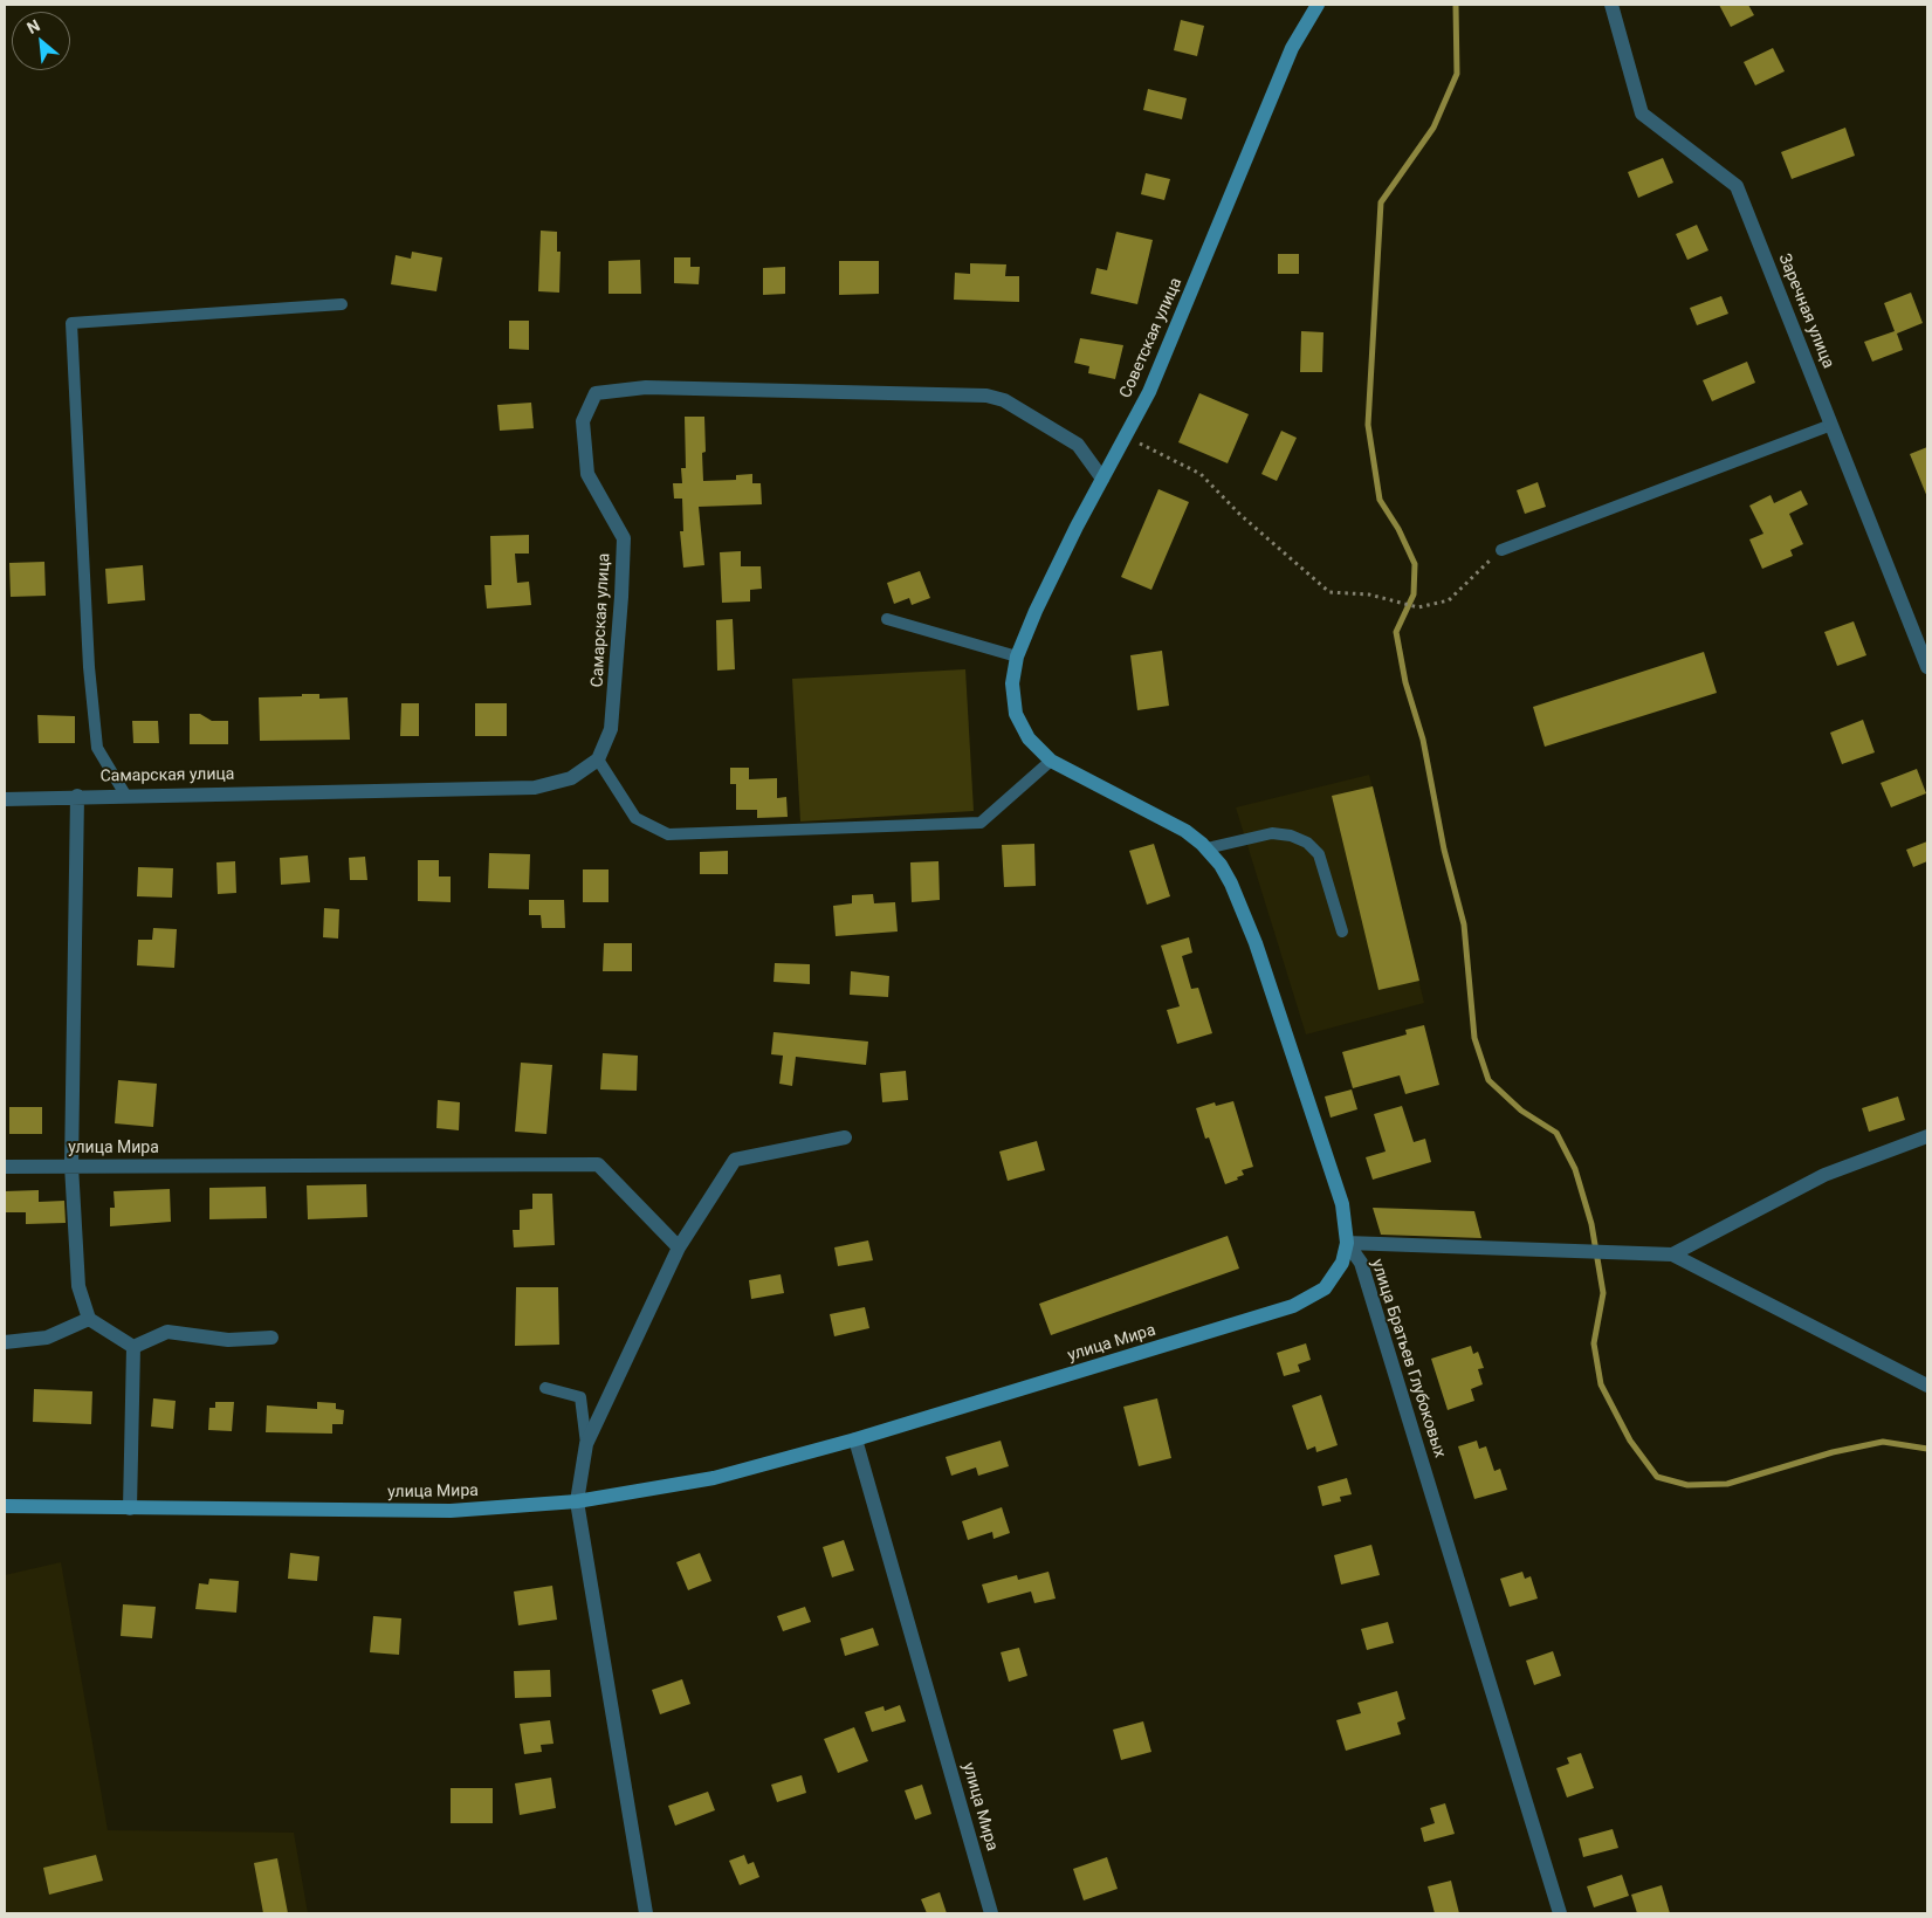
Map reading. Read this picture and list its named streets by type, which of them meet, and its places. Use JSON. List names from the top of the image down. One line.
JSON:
{"streets":{"street":["Заречная улица","Советская улица","Самарская улица","улица Мира","улица Братьев Глубоковых"]},"crossings":[["Советская улица","Самарская улица"],["Советская улица","улица Братьев Глубоковых"],["улица Мира","улица Братьев Глубоковых"]],"north":"top left"}
